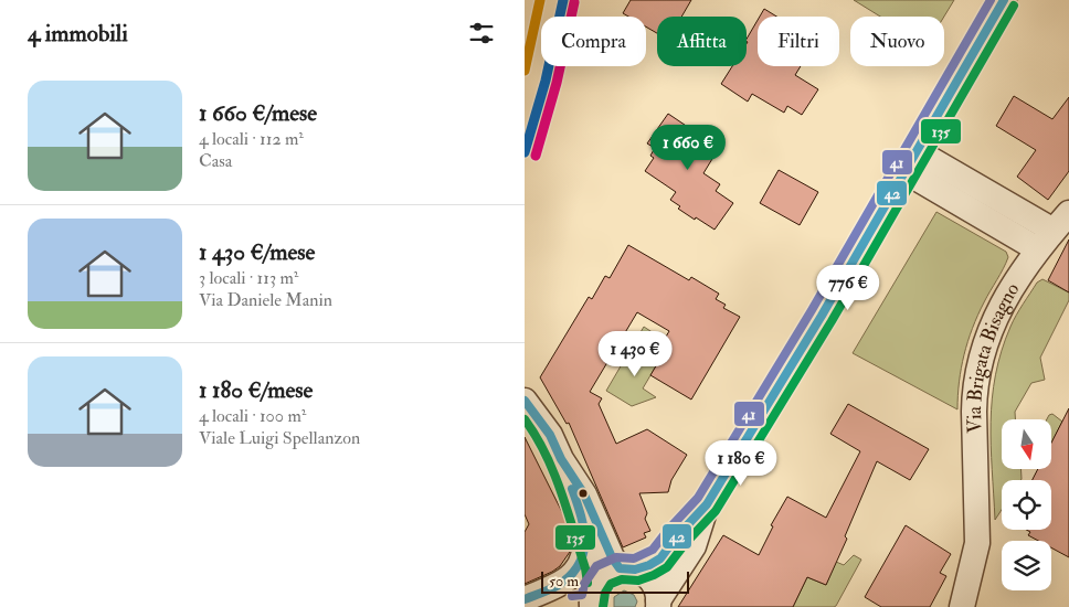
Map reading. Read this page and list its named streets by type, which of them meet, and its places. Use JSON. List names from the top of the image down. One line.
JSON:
{"streets":{"street":["Via Brigata Bisagno"]},"lines":["transit line 42","transit line 41","transit line 135"],"scale_bar":"50 m","north":"bottom","page":{"heading":"4 immobili","chip":["Compra","Affitta","Filtri","Nuovo"],"list":[{"name":"1 660 €/mese","note":"4 locali · 112 m² · Casa"},{"name":"1 430 €/mese","note":"3 locali · 113 m² · Via Daniele Manin"},{"name":"1 180 €/mese","note":"4 locali · 100 m² · Viale Luigi Spellanzon"}],"price":["1 660 €","776 €","1 430 €","1 180 €"],"scale":"50 m"}}
